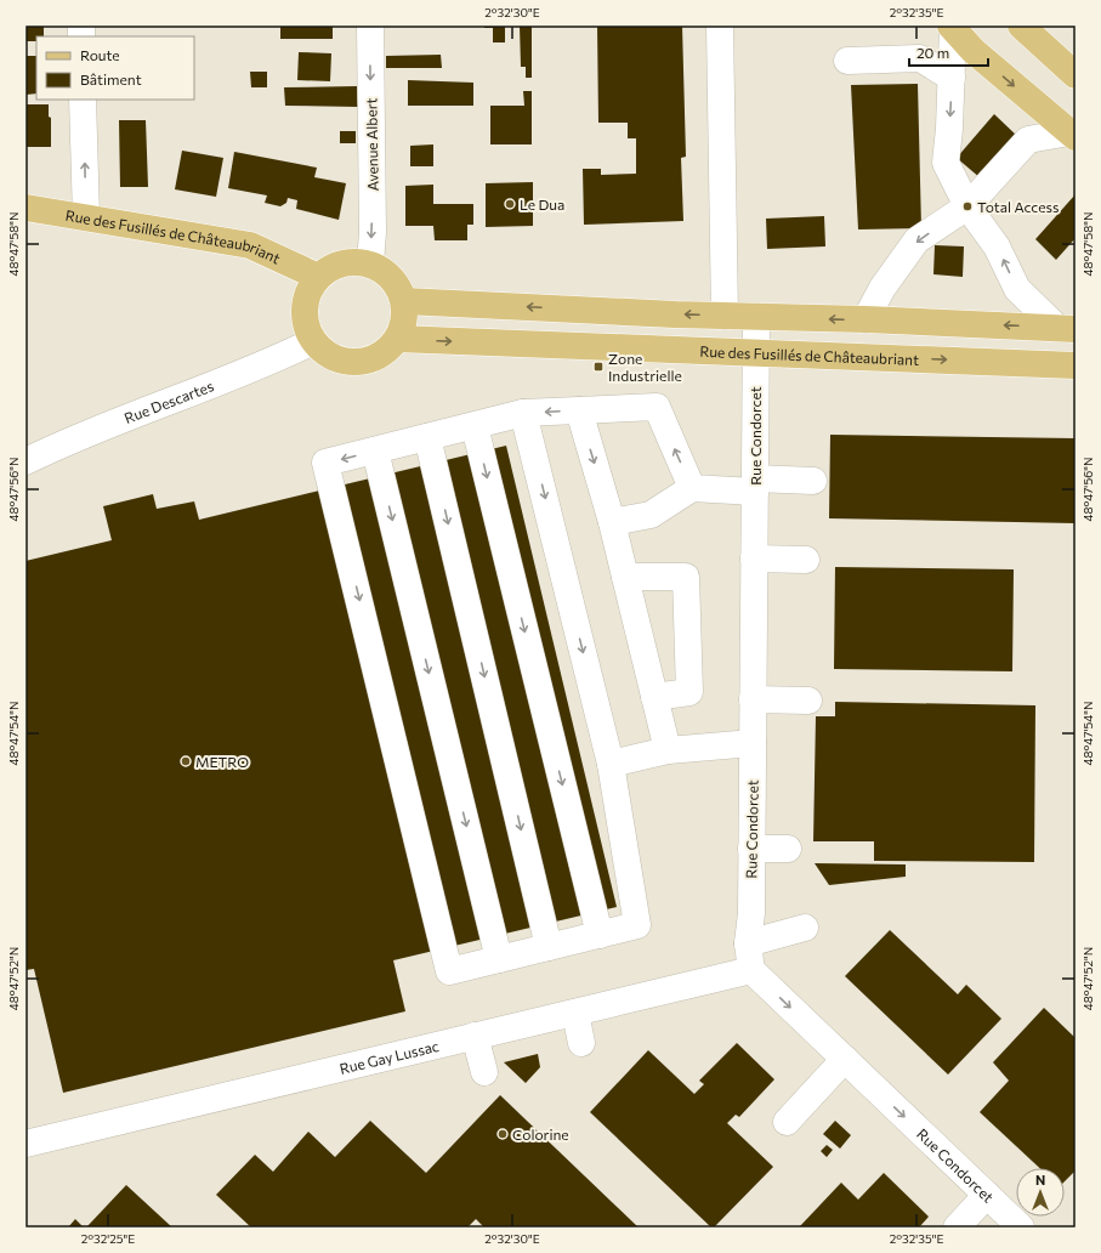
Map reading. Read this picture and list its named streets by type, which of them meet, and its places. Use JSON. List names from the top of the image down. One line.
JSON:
{"streets":{"main road":["Rue des Fusillés de Châteaubriant"],"street":["Avenue Albert","Rue Descartes","Rue Condorcet","Rue Gay Lussac"]},"crossings":[["Avenue Albert","Rue des Fusillés de Châteaubriant"],["Avenue Albert","Rue Descartes"],["Rue des Fusillés de Châteaubriant","Rue Descartes"],["Rue des Fusillés de Châteaubriant","Rue Condorcet"],["Rue Condorcet","Rue Gay Lussac"]],"one_way":["Avenue Albert"],"places":{"other":["Le Dua","Total Access","METRO","Colorine"],"transit":["Zone Industrielle"]},"legend":["Route","Bâtiment"],"scale_bar":"20 m","north":"top","coordinates":["2°32'30\"E","2°32'35\"E","48°47'58\"N","48°47'56\"N","48°47'54\"N","48°47'52\"N","2°32'25\"E"]}
